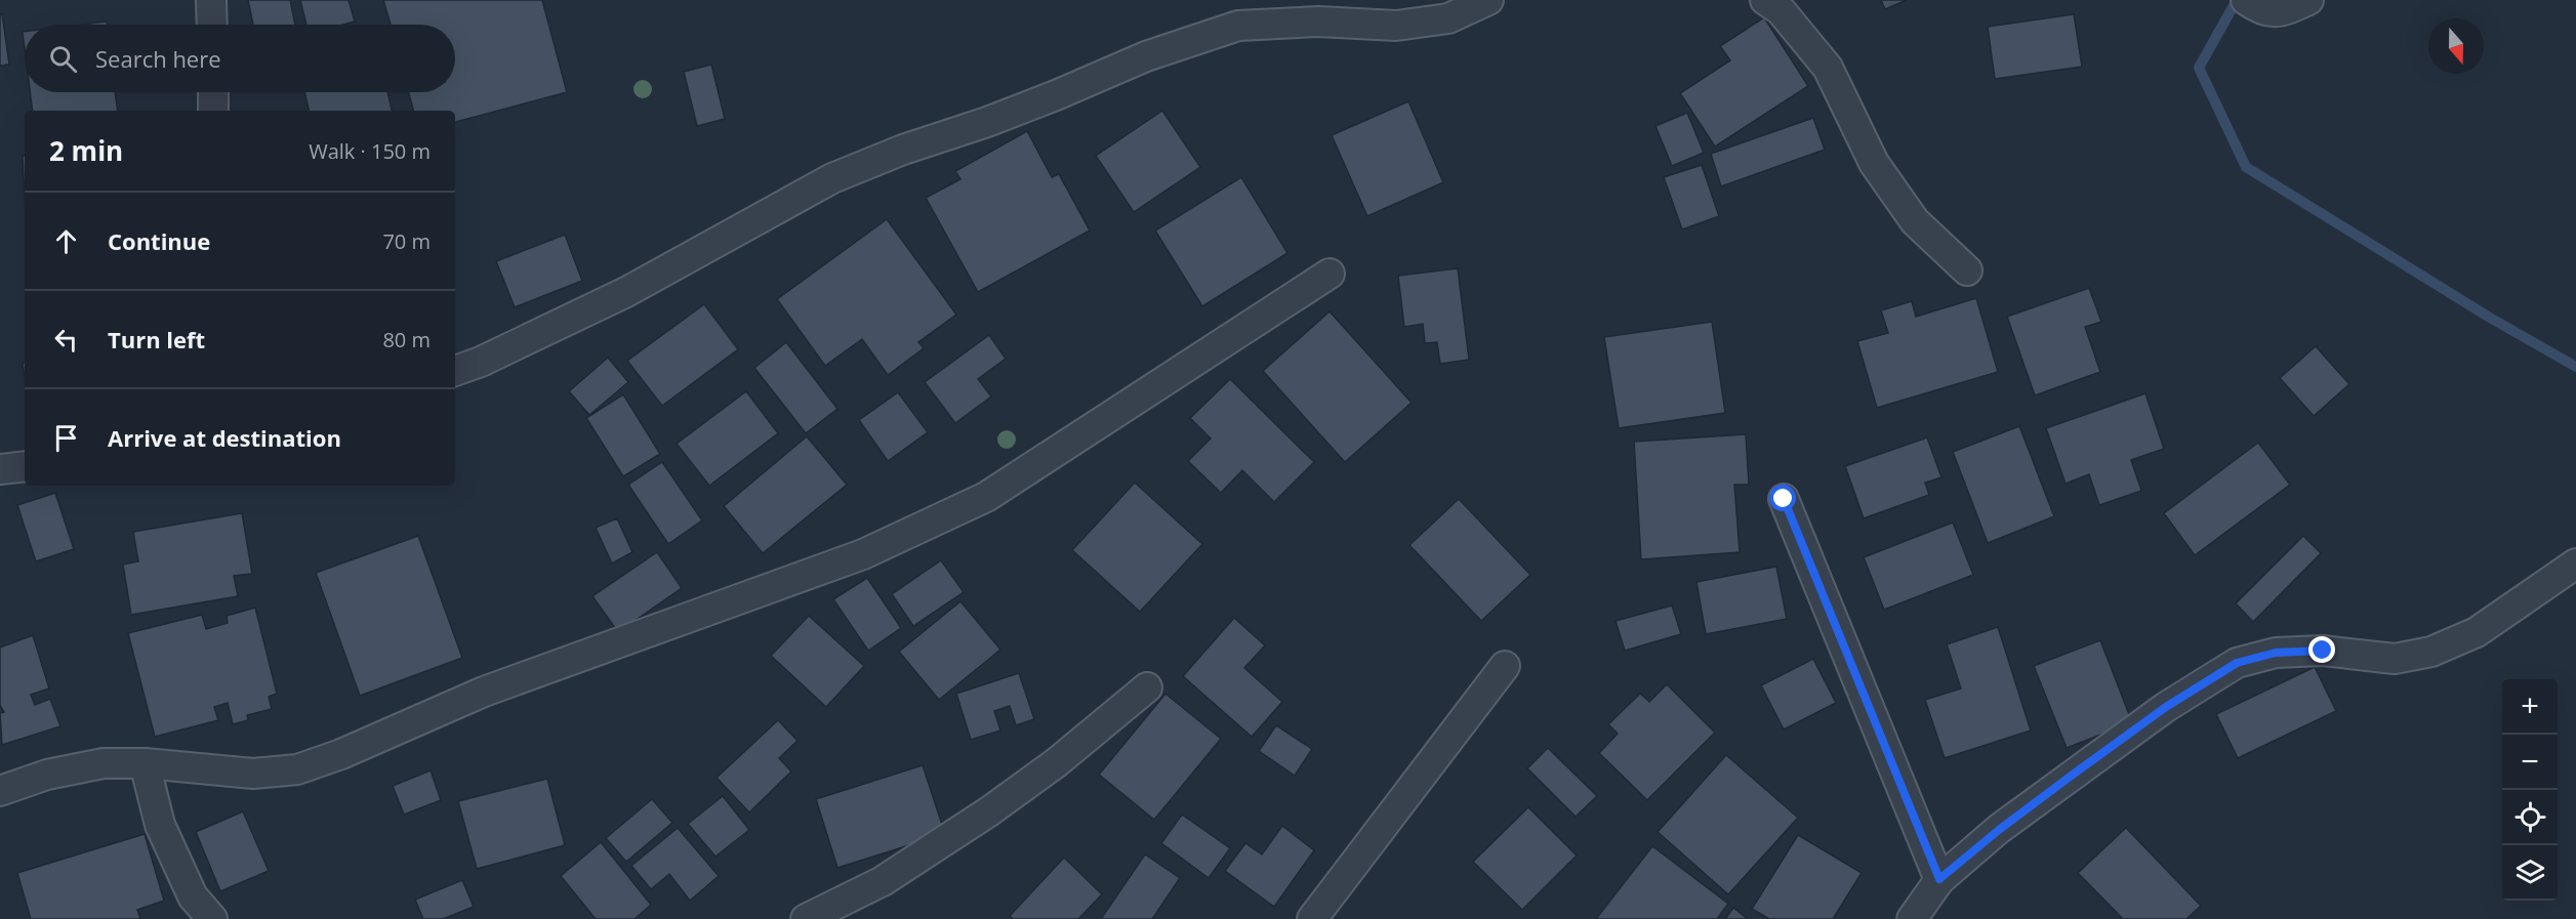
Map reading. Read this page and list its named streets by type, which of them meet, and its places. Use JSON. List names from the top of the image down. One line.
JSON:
{"north":"bottom","page":{"search":"Search here","heading":["2 min","Walk · 150 m"],"list":[["Continue","70 m"],["Turn left","80 m"],"Arrive at destination"],"map_buttons":["+","−"]}}
